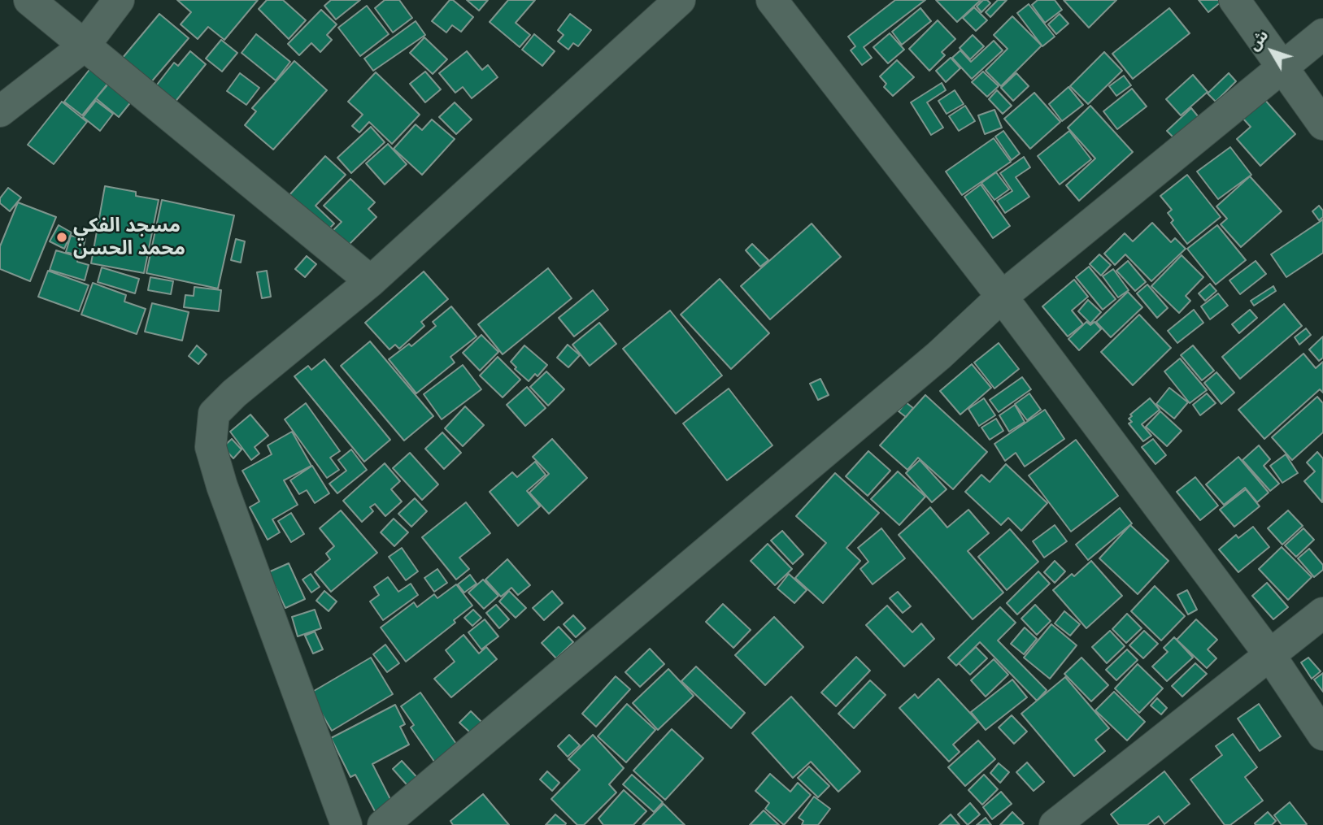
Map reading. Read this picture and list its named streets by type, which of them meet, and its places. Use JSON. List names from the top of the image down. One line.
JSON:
{"places":["مسجد الفكي محمد الحسن"],"north":"top left"}
